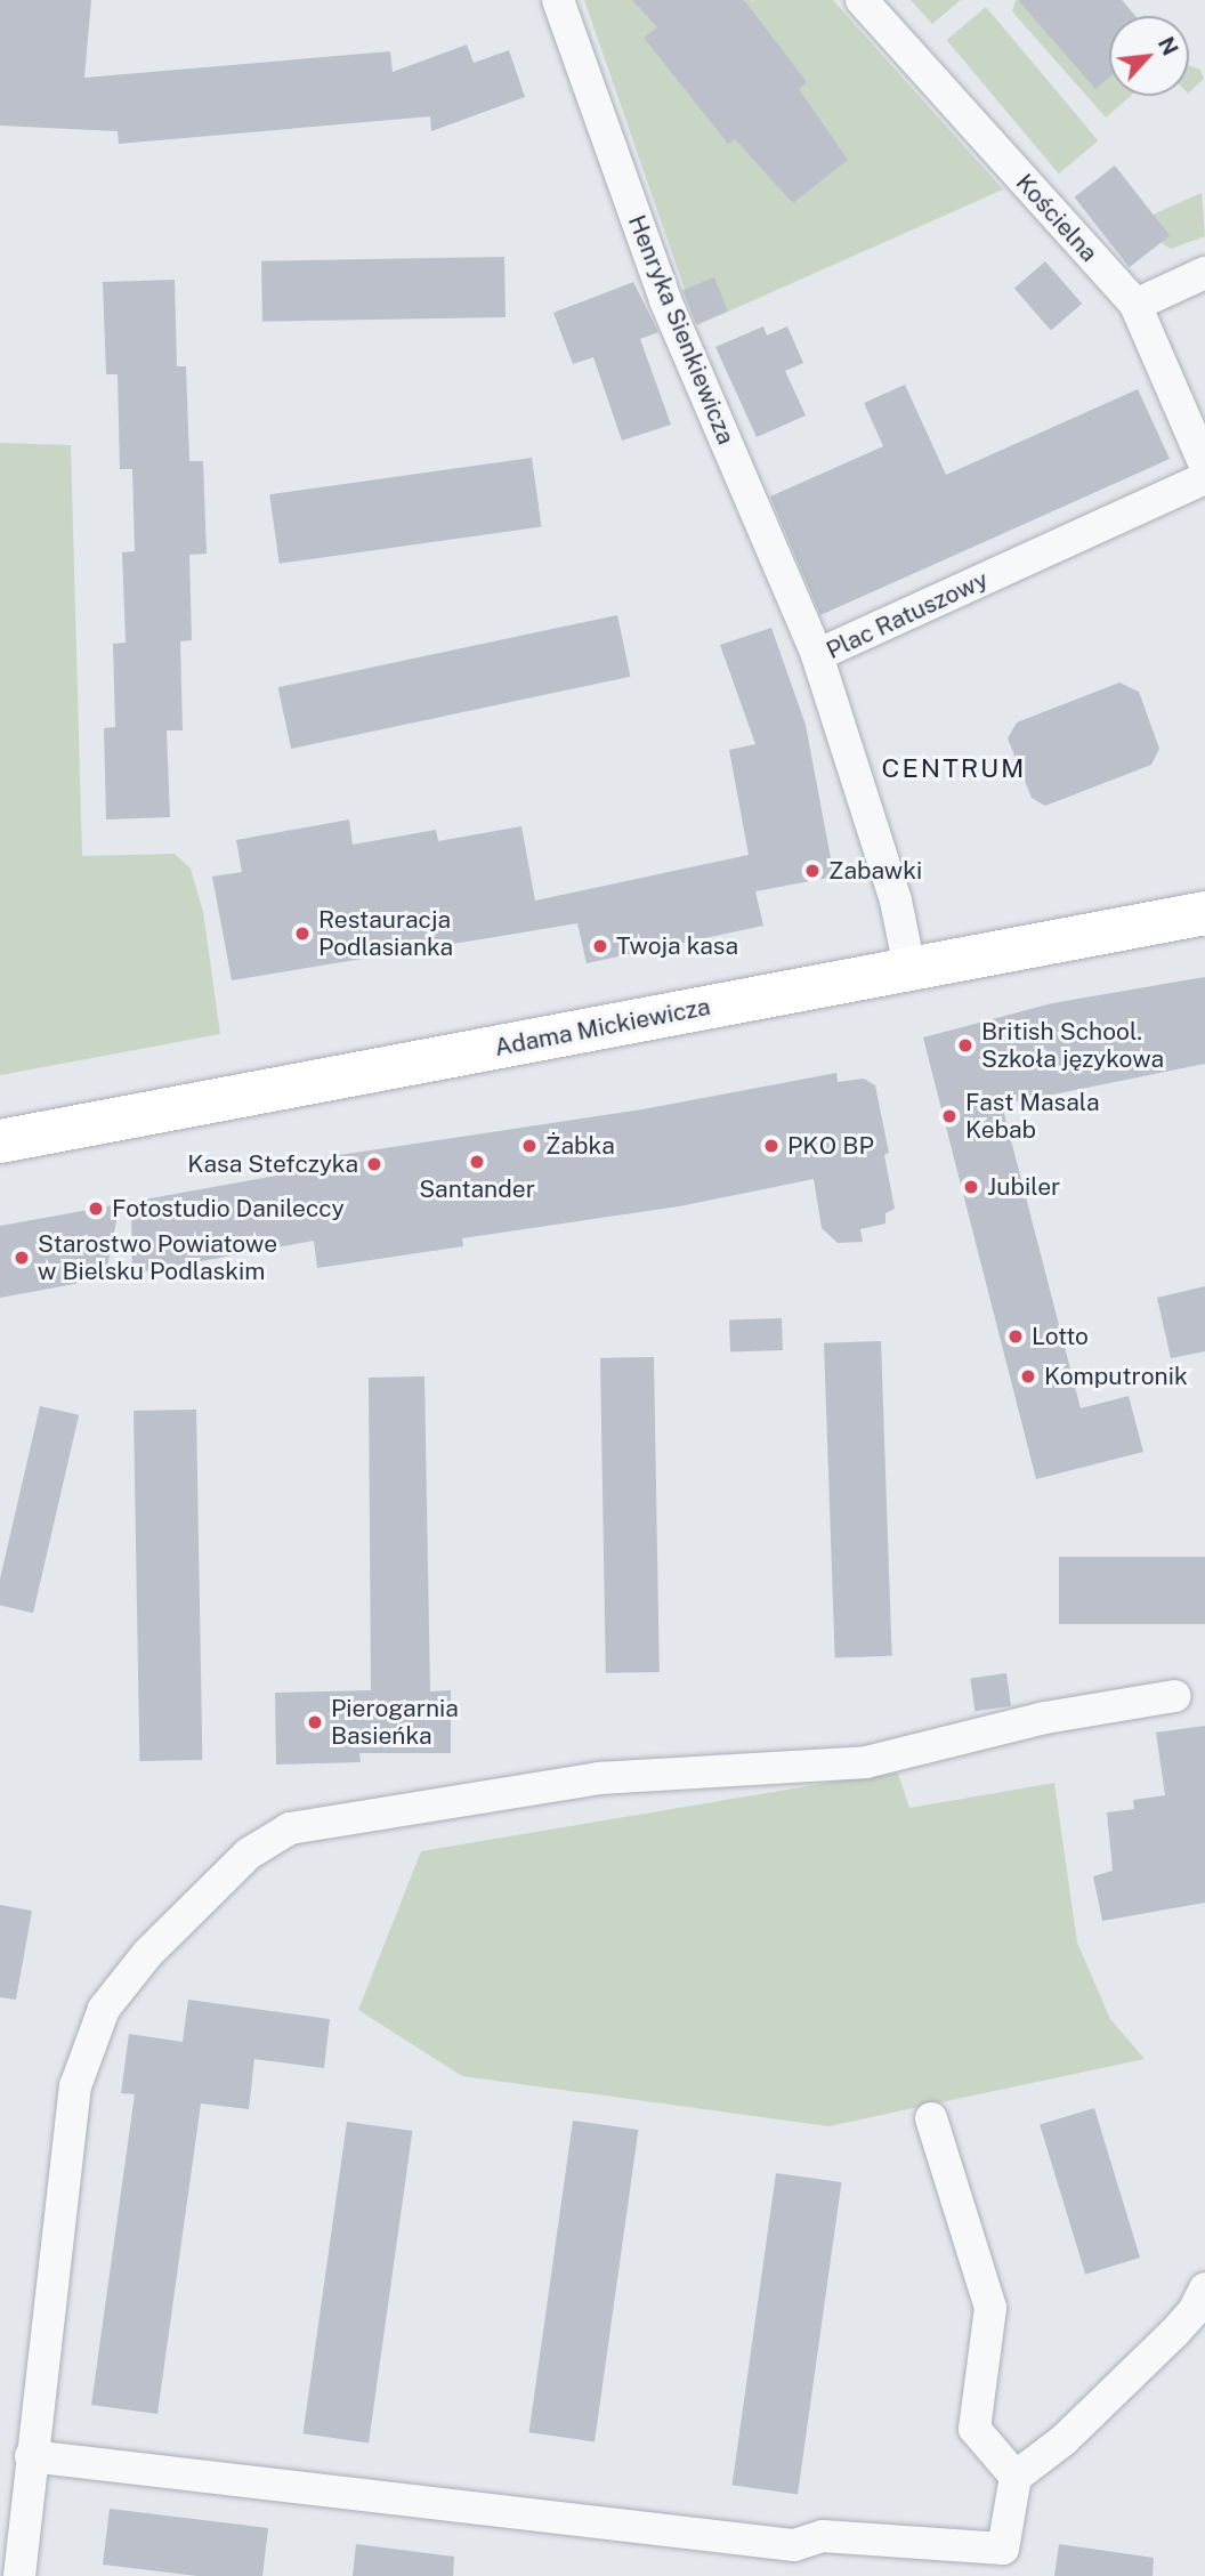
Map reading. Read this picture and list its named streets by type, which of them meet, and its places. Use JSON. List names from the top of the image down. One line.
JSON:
{"streets":{"main road":["Adama Mickiewicza"],"street":["Kościelna","Henryka Sienkiewicza","Plac Ratuszowy"]},"crossings":[["Henryka Sienkiewicza","Plac Ratuszowy"],["Plac Ratuszowy","Adama Mickiewicza"]],"districts":["CENTRUM"],"places":["Zabawki","Restauracja Podlasianka","Twoja kasa","British School. Szkoła językowa","Fast Masala Kebab","Żabka","PKO BP","Santander","Kasa Stefczyka","Jubiler","Fotostudio Danileccy","Starostwo Powiatowe w Bielsku Podlaskim","Lotto","Komputronik","Pierogarnia Basieńka"],"north":"top right"}
